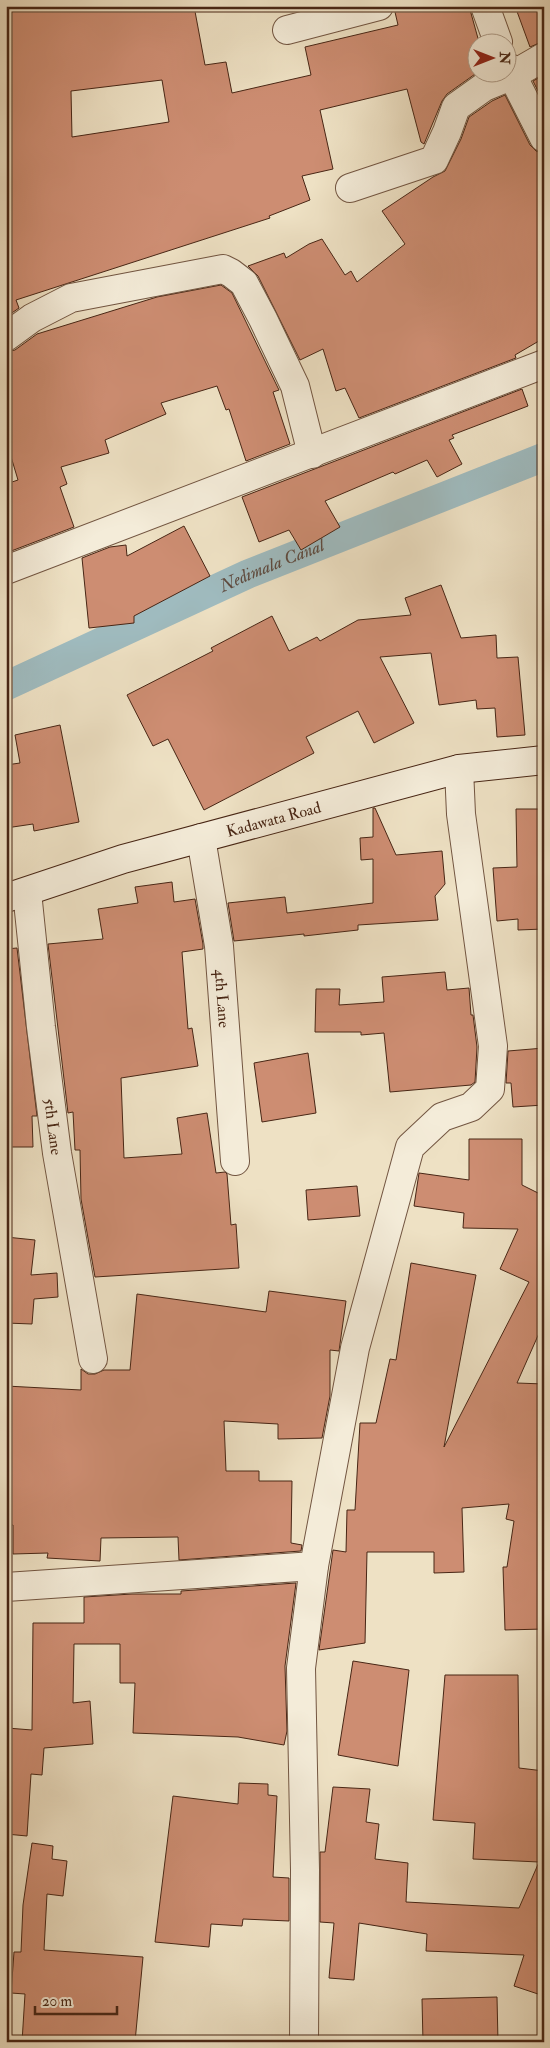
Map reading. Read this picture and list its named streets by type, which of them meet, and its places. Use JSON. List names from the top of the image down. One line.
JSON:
{"streets":{"street":["Kadawata Road","4th Lane","5th Lane"]},"crossings":[["Kadawata Road","4th Lane"],["Kadawata Road","5th Lane"]],"water":["Nedimala Canal"],"scale_bar":"20 m","north":"right"}
